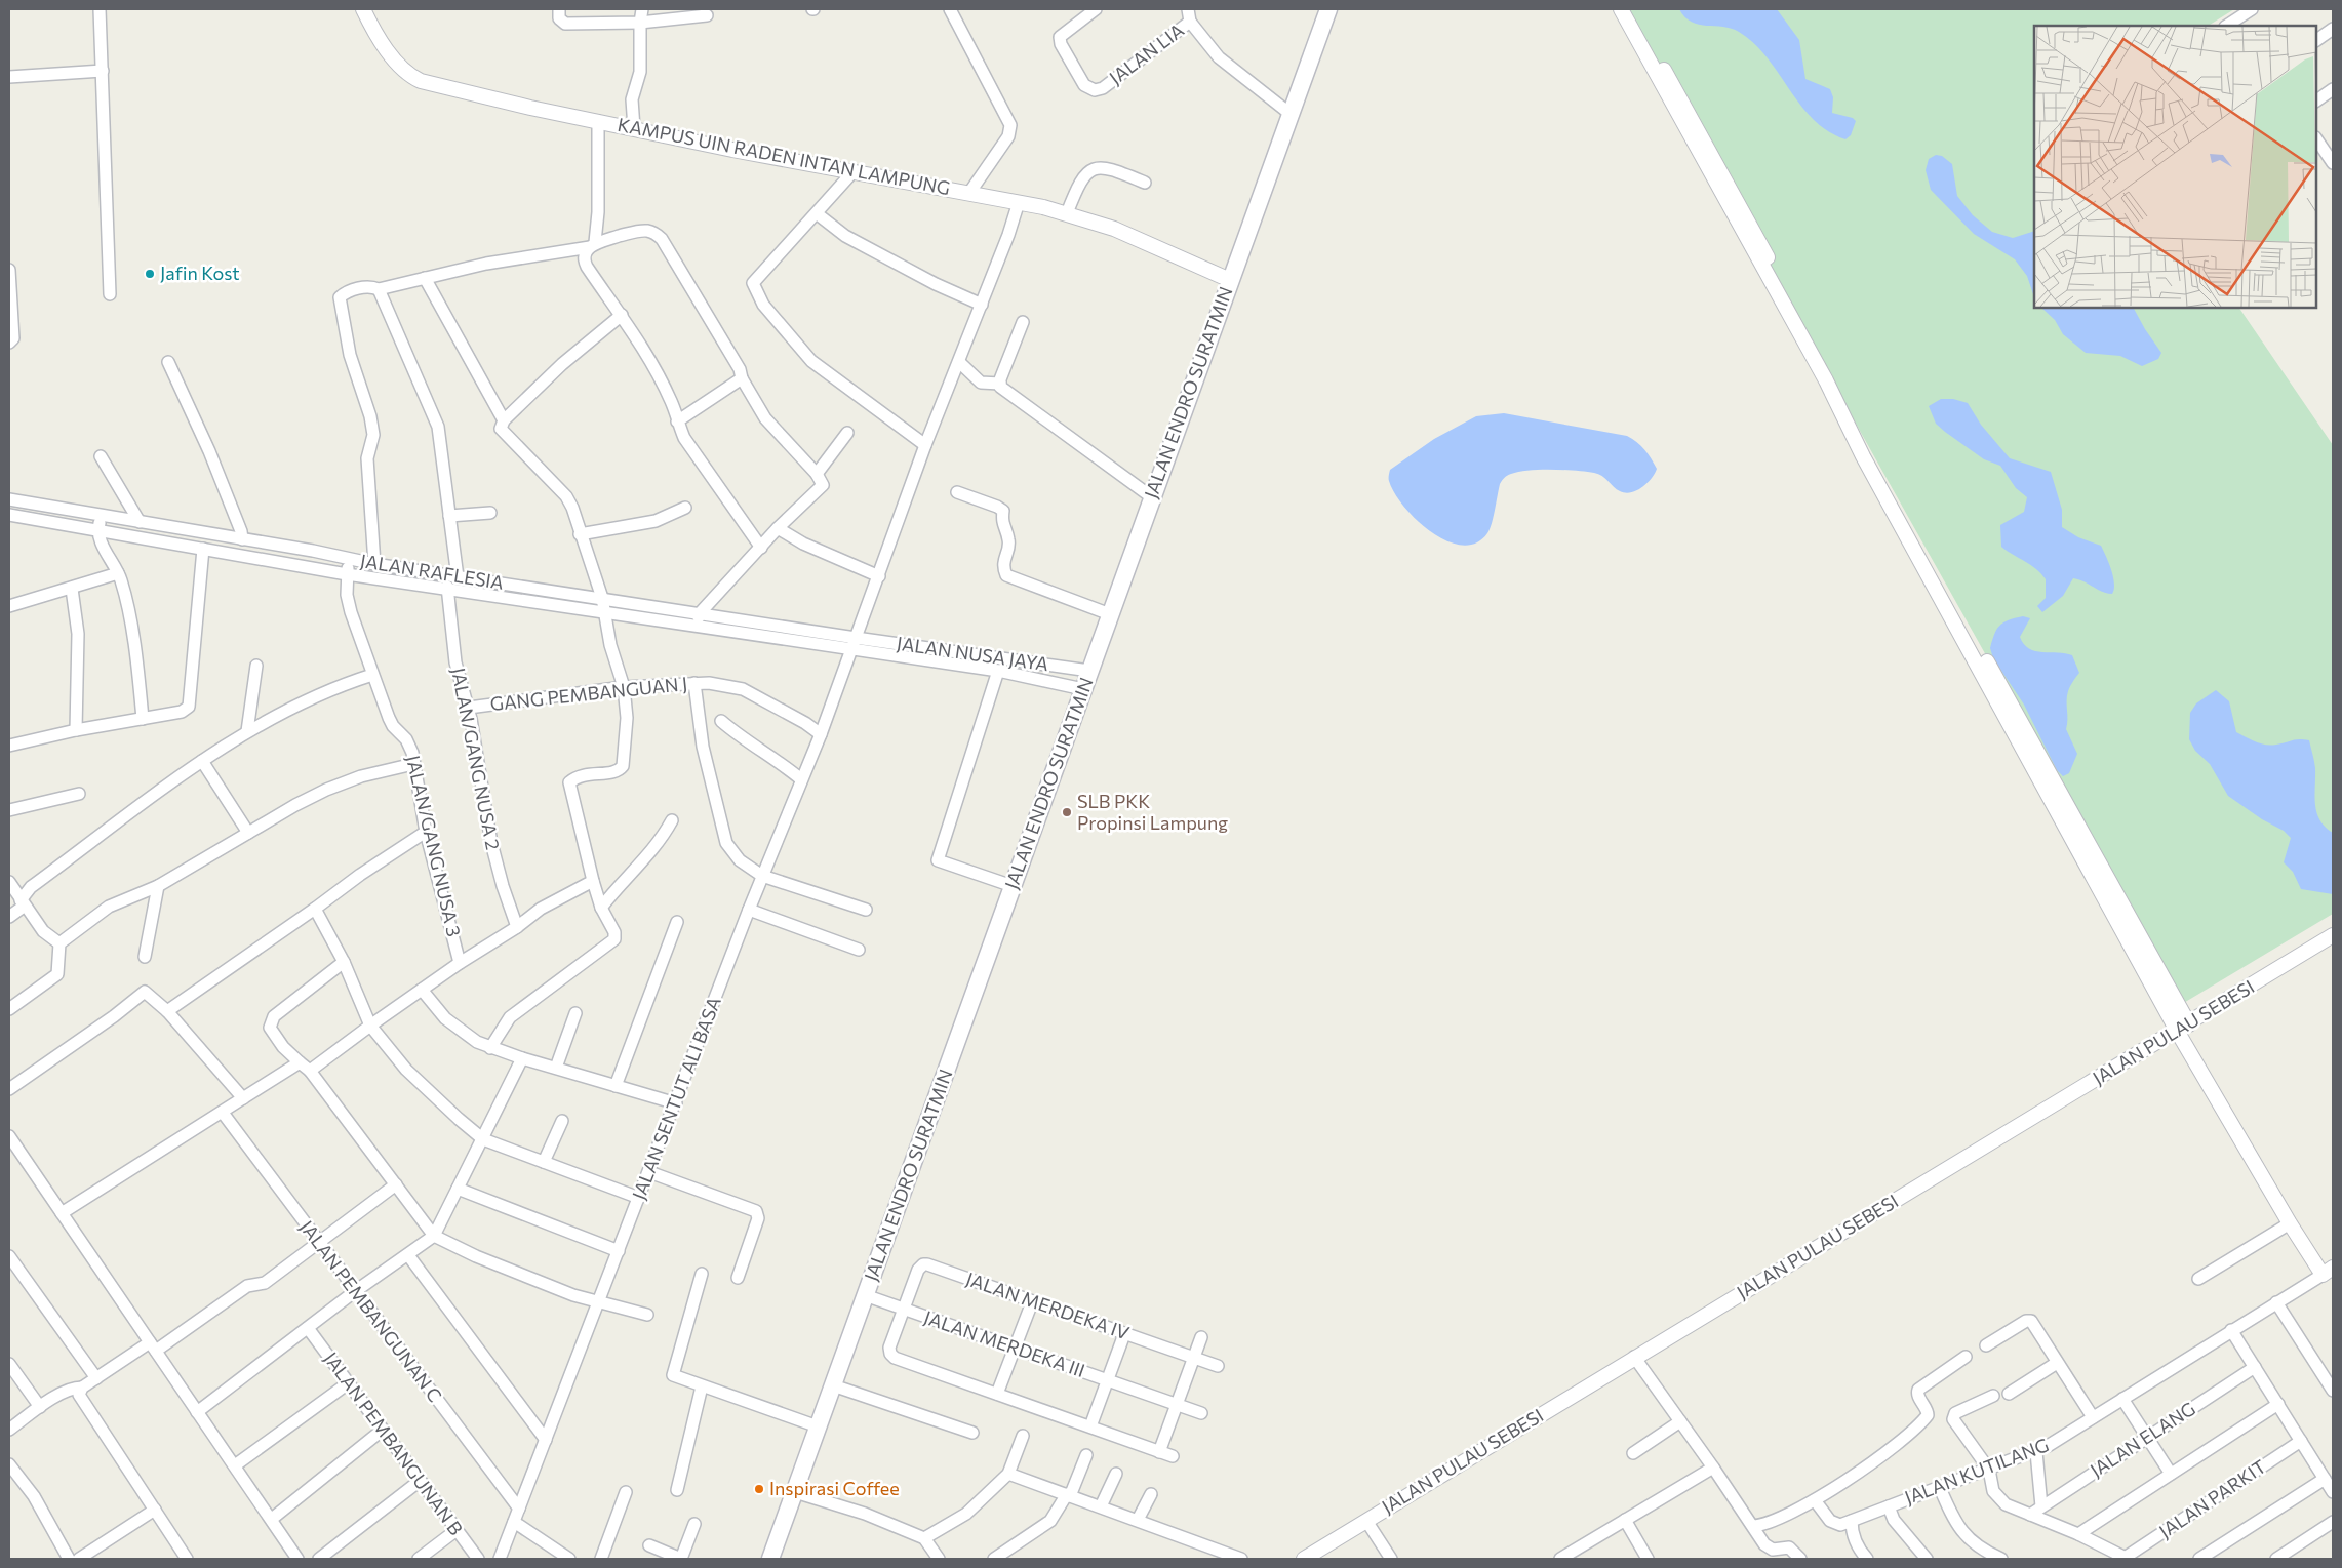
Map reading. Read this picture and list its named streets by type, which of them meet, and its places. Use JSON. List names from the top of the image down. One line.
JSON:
{"streets":{"main road":["JALAN ENDRO SURATMIN"],"street":["JALAN LIA","KAMPUS UIN RADEN INTAN LAMPUNG","JALAN RAFLESIA","JALAN NUSA JAYA","GANG PEMBANGUAN J","JALAN/GANG NUSA 2","JALAN/GANG NUSA 3","JALAN PULAU SEBESI","JALAN SENTUT ALI BASA","JALAN MERDEKA IV","JALAN PEMBANGUNAN C","JALAN MERDEKA III","JALAN ELANG","JALAN PEMBANGUNAN B","JALAN KUTILANG","JALAN PARKIT"]},"crossings":[["JALAN LIA","JALAN ENDRO SURATMIN"],["KAMPUS UIN RADEN INTAN LAMPUNG","JALAN ENDRO SURATMIN"],["KAMPUS UIN RADEN INTAN LAMPUNG","JALAN SENTUT ALI BASA"],["JALAN ENDRO SURATMIN","JALAN NUSA JAYA"],["JALAN ENDRO SURATMIN","JALAN MERDEKA III"],["JALAN RAFLESIA","JALAN NUSA JAYA"],["JALAN RAFLESIA","JALAN/GANG NUSA 2"],["JALAN RAFLESIA","JALAN/GANG NUSA 3"],["JALAN RAFLESIA","JALAN SENTUT ALI BASA"],["JALAN NUSA JAYA","JALAN SENTUT ALI BASA"],["GANG PEMBANGUAN J","JALAN/GANG NUSA 2"],["GANG PEMBANGUAN J","JALAN SENTUT ALI BASA"],["JALAN SENTUT ALI BASA","JALAN PEMBANGUNAN C"],["JALAN MERDEKA IV","JALAN MERDEKA III"]],"places":["Jafin Kost","SLB PKK Propinsi Lampung","Inspirasi Coffee"]}
